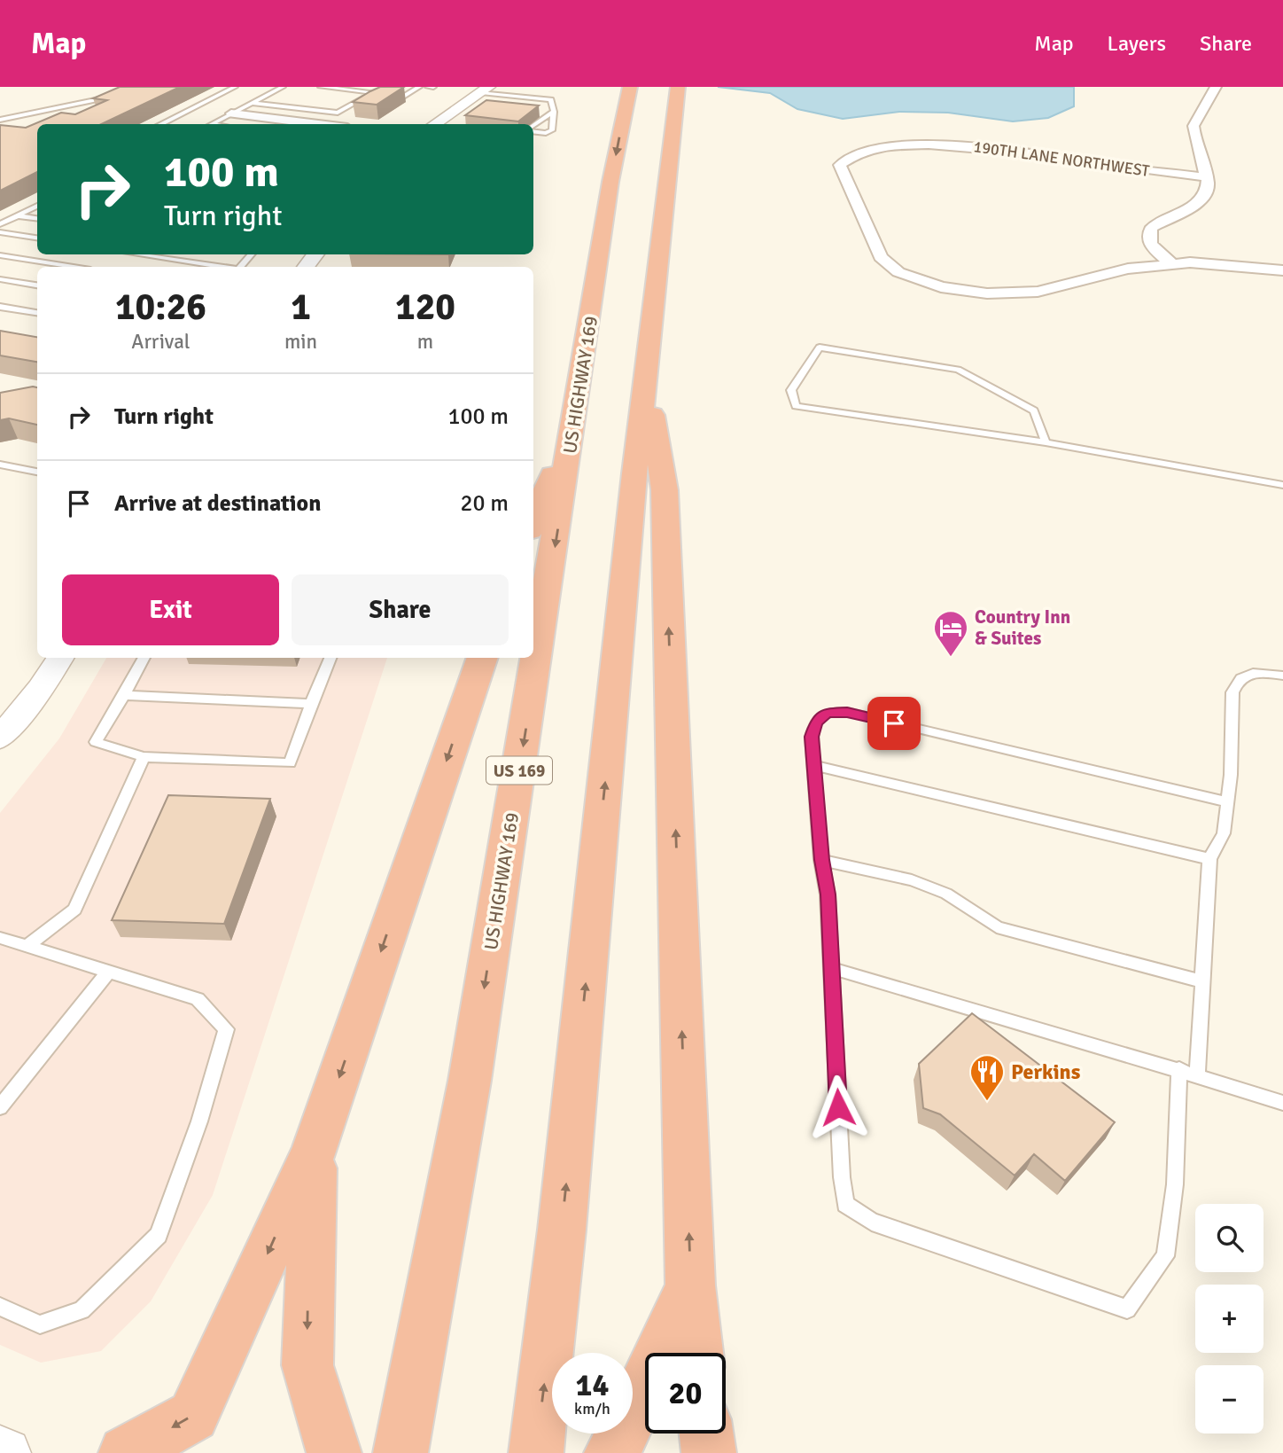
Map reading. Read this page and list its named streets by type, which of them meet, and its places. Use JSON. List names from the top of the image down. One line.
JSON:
{"streets":{"highway":["US HIGHWAY 169","US 169"],"street":["190TH LANE NORTHWEST"]},"places":{"hotel":["Country Inn & Suites"],"restaurant":["Perkins"]},"page":{"header":"Map","nav":["Map","Layers","Share"],"turn":["100 m","Turn right"],"eta":["10:26","Arrival","1","min","120","m"],"list":[{"name":"Turn right","value":"100 m"},{"name":"Arrive at destination","value":"20 m"}],"buttons":["Exit","Share"],"map_buttons":["+","−"],"speed":"14 km/h","limit":"20"}}
